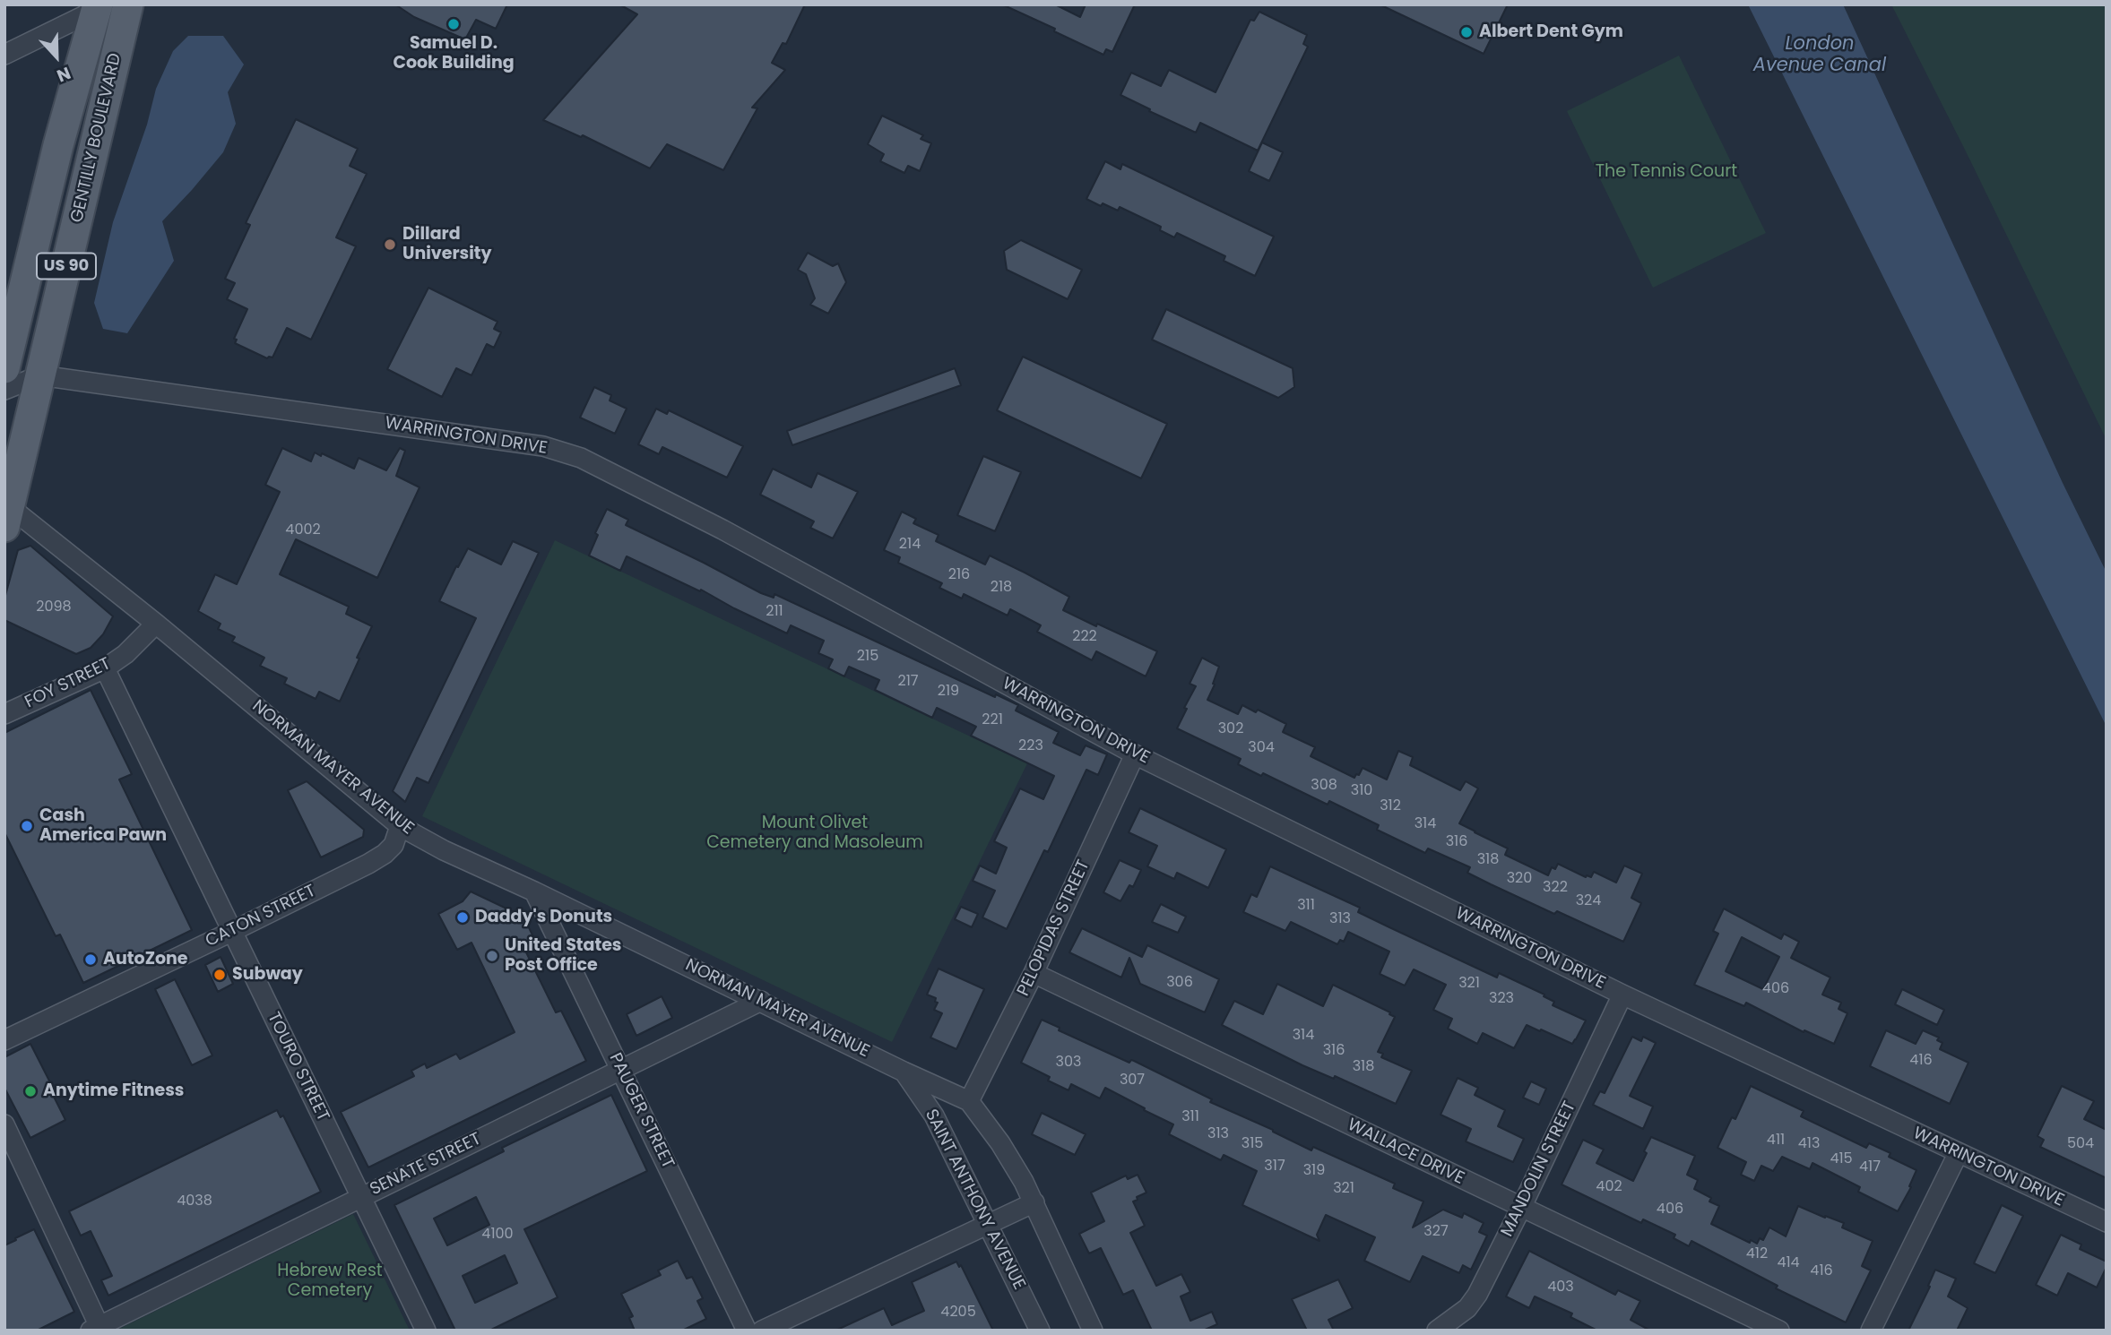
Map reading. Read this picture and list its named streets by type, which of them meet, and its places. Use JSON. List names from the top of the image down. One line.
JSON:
{"streets":{"main road":["GENTILLY BOULEVARD","US 90"],"street":["WARRINGTON DRIVE","FOY STREET","NORMAN MAYER AVENUE","CATON STREET","PELOPIDAS STREET","TOURO STREET","PAUGER STREET","WALLACE DRIVE","SENATE STREET","MANDOLIN STREET","SAINT ANTHONY AVENUE"]},"crossings":[["GENTILLY BOULEVARD","WARRINGTON DRIVE"],["GENTILLY BOULEVARD","NORMAN MAYER AVENUE"],["WARRINGTON DRIVE","PELOPIDAS STREET"],["WARRINGTON DRIVE","MANDOLIN STREET"],["FOY STREET","NORMAN MAYER AVENUE"],["FOY STREET","TOURO STREET"],["NORMAN MAYER AVENUE","CATON STREET"],["NORMAN MAYER AVENUE","PELOPIDAS STREET"],["NORMAN MAYER AVENUE","PAUGER STREET"],["NORMAN MAYER AVENUE","SENATE STREET"],["NORMAN MAYER AVENUE","SAINT ANTHONY AVENUE"],["CATON STREET","TOURO STREET"],["PELOPIDAS STREET","WALLACE DRIVE"],["TOURO STREET","SENATE STREET"],["PAUGER STREET","SENATE STREET"],["WALLACE DRIVE","MANDOLIN STREET"]],"water":["London Avenue Canal"],"parks":["The Tennis Court","Mount Olivet Cemetery and Masoleum","Hebrew Rest Cemetery"],"places":["Samuel D. Cook Building","Albert Dent Gym","Dillard University","Cash America Pawn","Daddy's Donuts","United States Post Office","AutoZone","Subway","Anytime Fitness"],"house_numbers":["4002","214","216","218","2098","211","222","215","217","219","221","302","223","304","308","310","312","314","316","318","320","322","324","311","313","306","321","406","323","314","316","416","303","318","307","311","313","411","315","413","504","415","317","417","319","402","321","4038","406","327","4100","412","414","416","403","4205"],"north":"bottom"}
